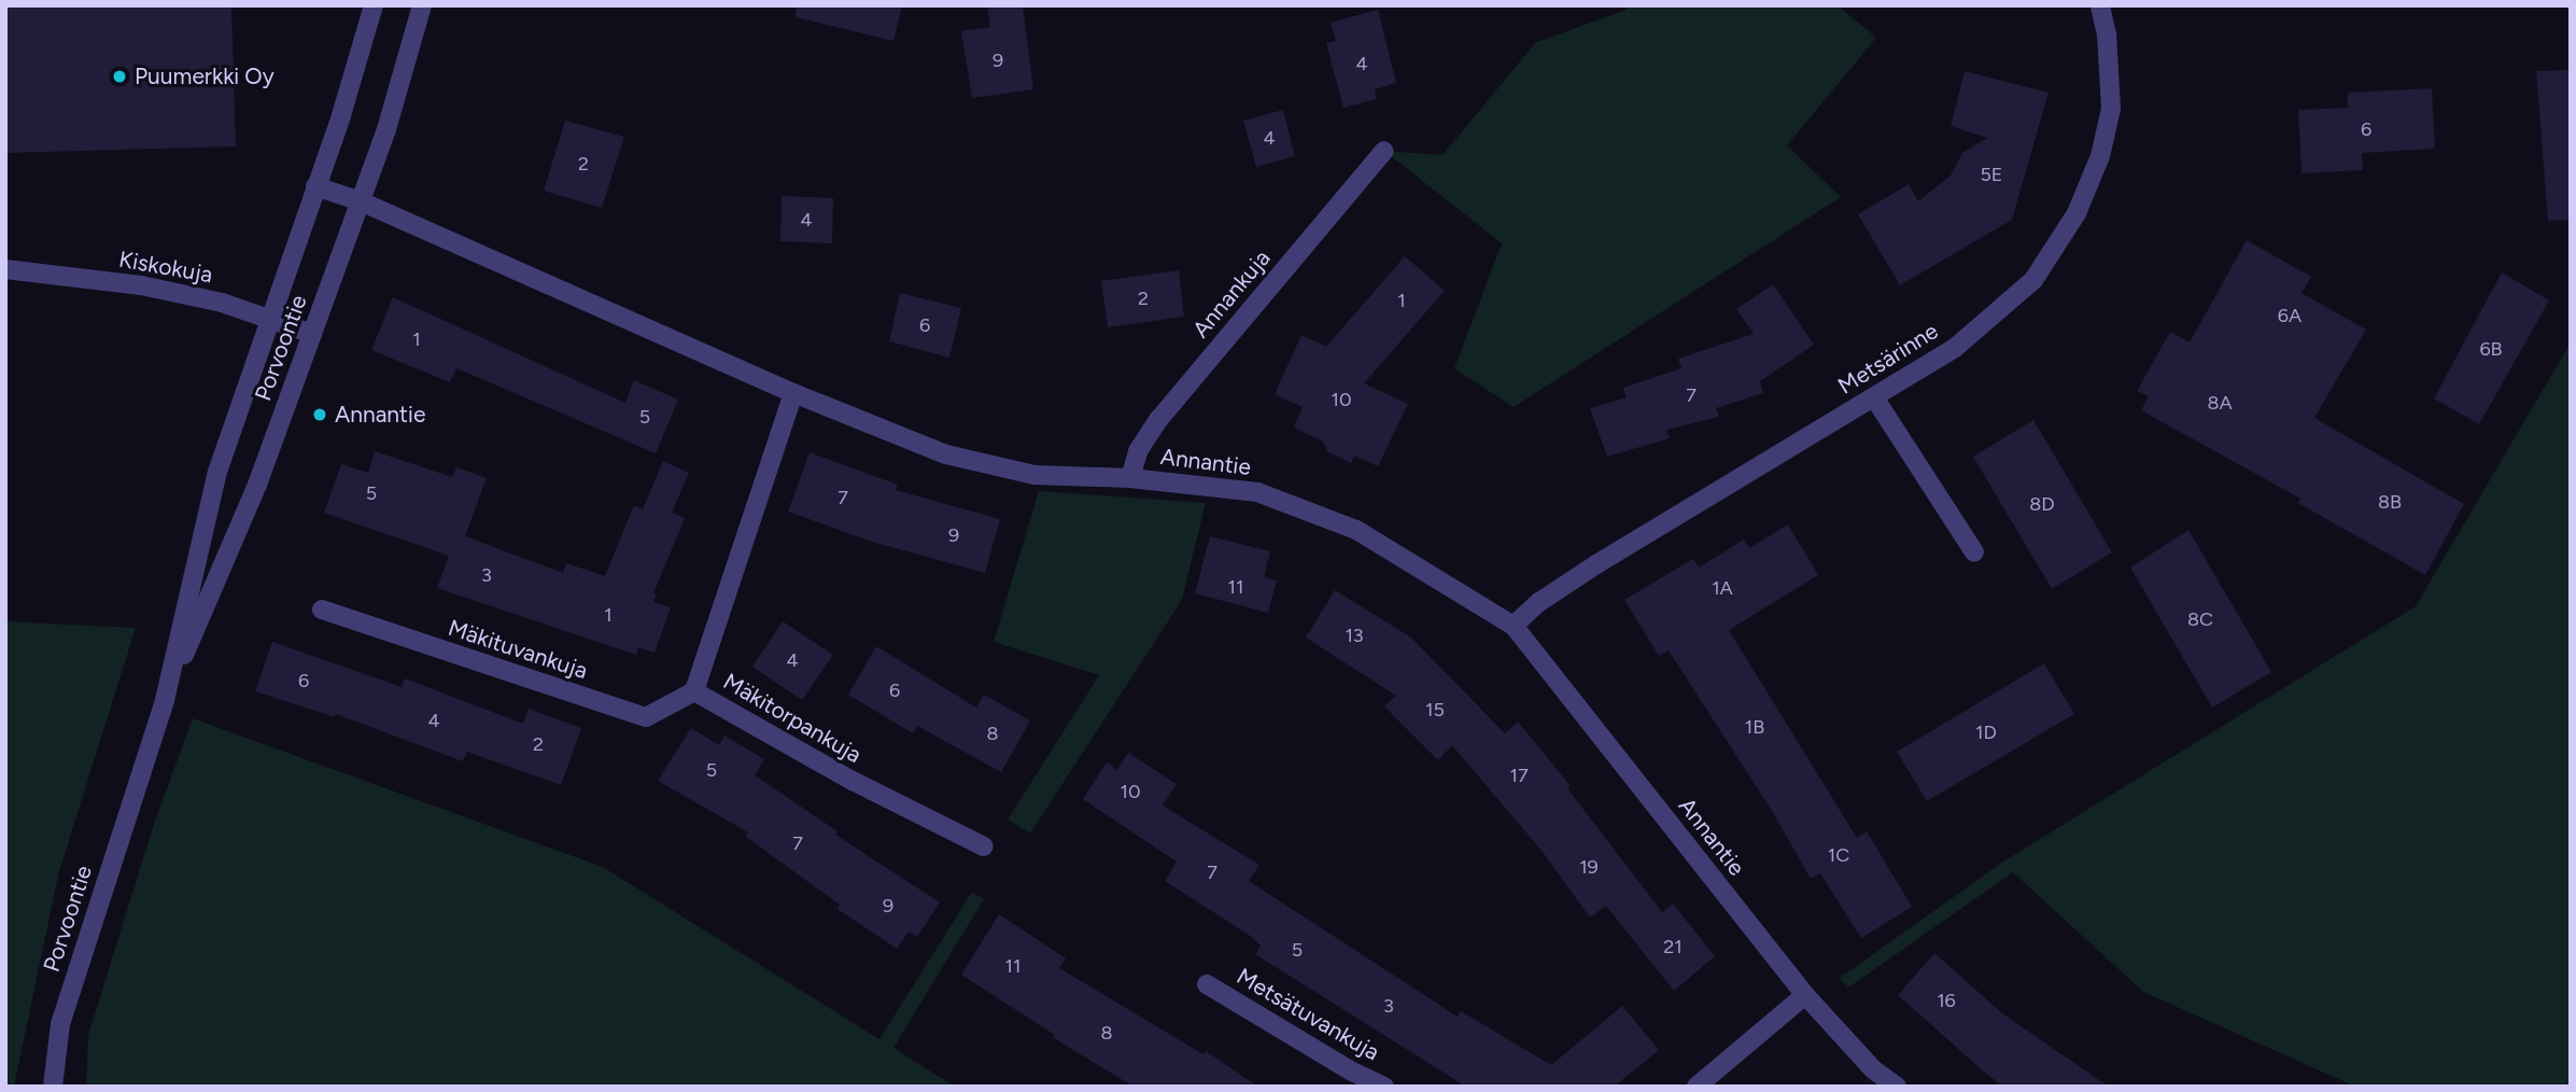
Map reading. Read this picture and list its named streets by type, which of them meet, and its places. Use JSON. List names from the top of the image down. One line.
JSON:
{"streets":{"street":["Kiskokuja","Annankuja","Porvoontie","Metsärinne","Annantie","Mäkituvankuja","Mäkitorpankuja","Metsätuvankuja"]},"crossings":[["Kiskokuja","Porvoontie"],["Annankuja","Annantie"],["Porvoontie","Annantie"],["Metsärinne","Annantie"],["Annantie","Mäkitorpankuja"],["Mäkituvankuja","Mäkitorpankuja"]],"places":["Puumerkki Oy","Annantie"],"house_numbers":["9","4","6","4","2","5E","4","2","1","6A","6","1","6B","7","10","8A","5","5","7","8B","8D","9","3","11","1A","1","8C","13","4","6","6","15","4","1B","1D","8","2","5","17","10","7","1C","19","7","9","21","5","11","16","3","8"]}
